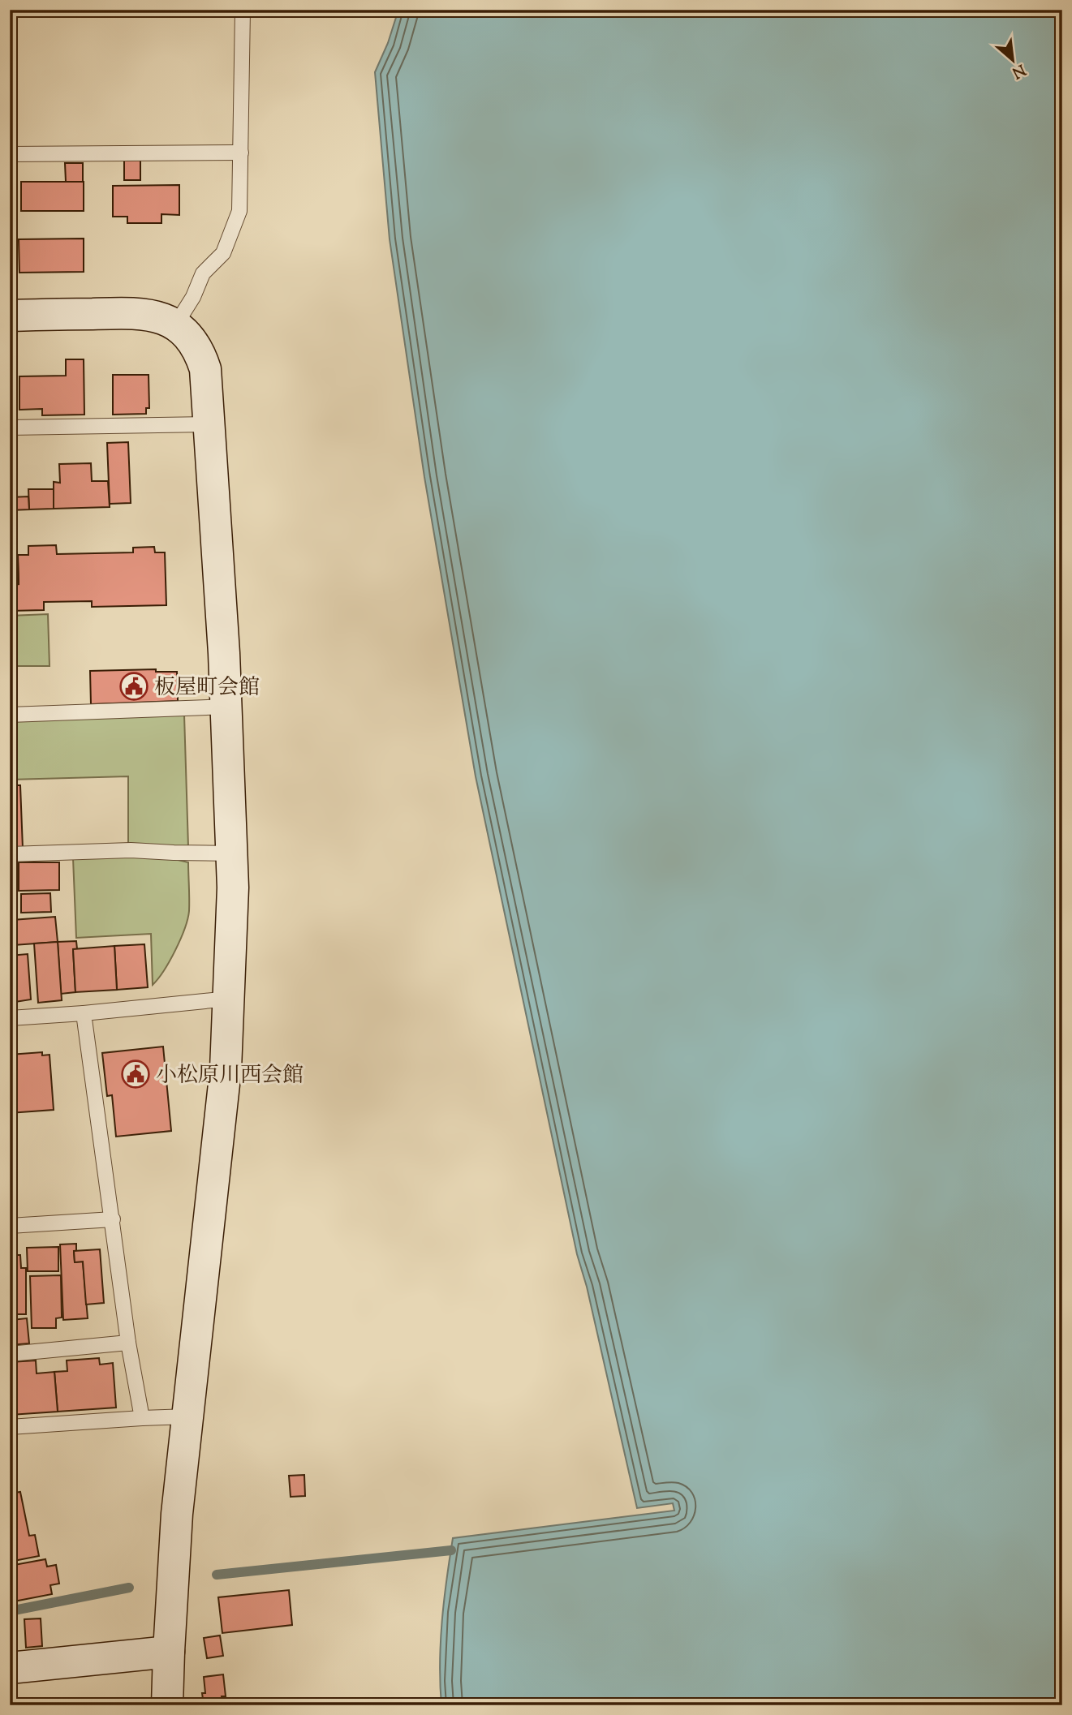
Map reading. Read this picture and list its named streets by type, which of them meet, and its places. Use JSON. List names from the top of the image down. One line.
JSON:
{"places":{"public building":["板屋町会館","小松原川西会館"]},"north":"bottom right"}
